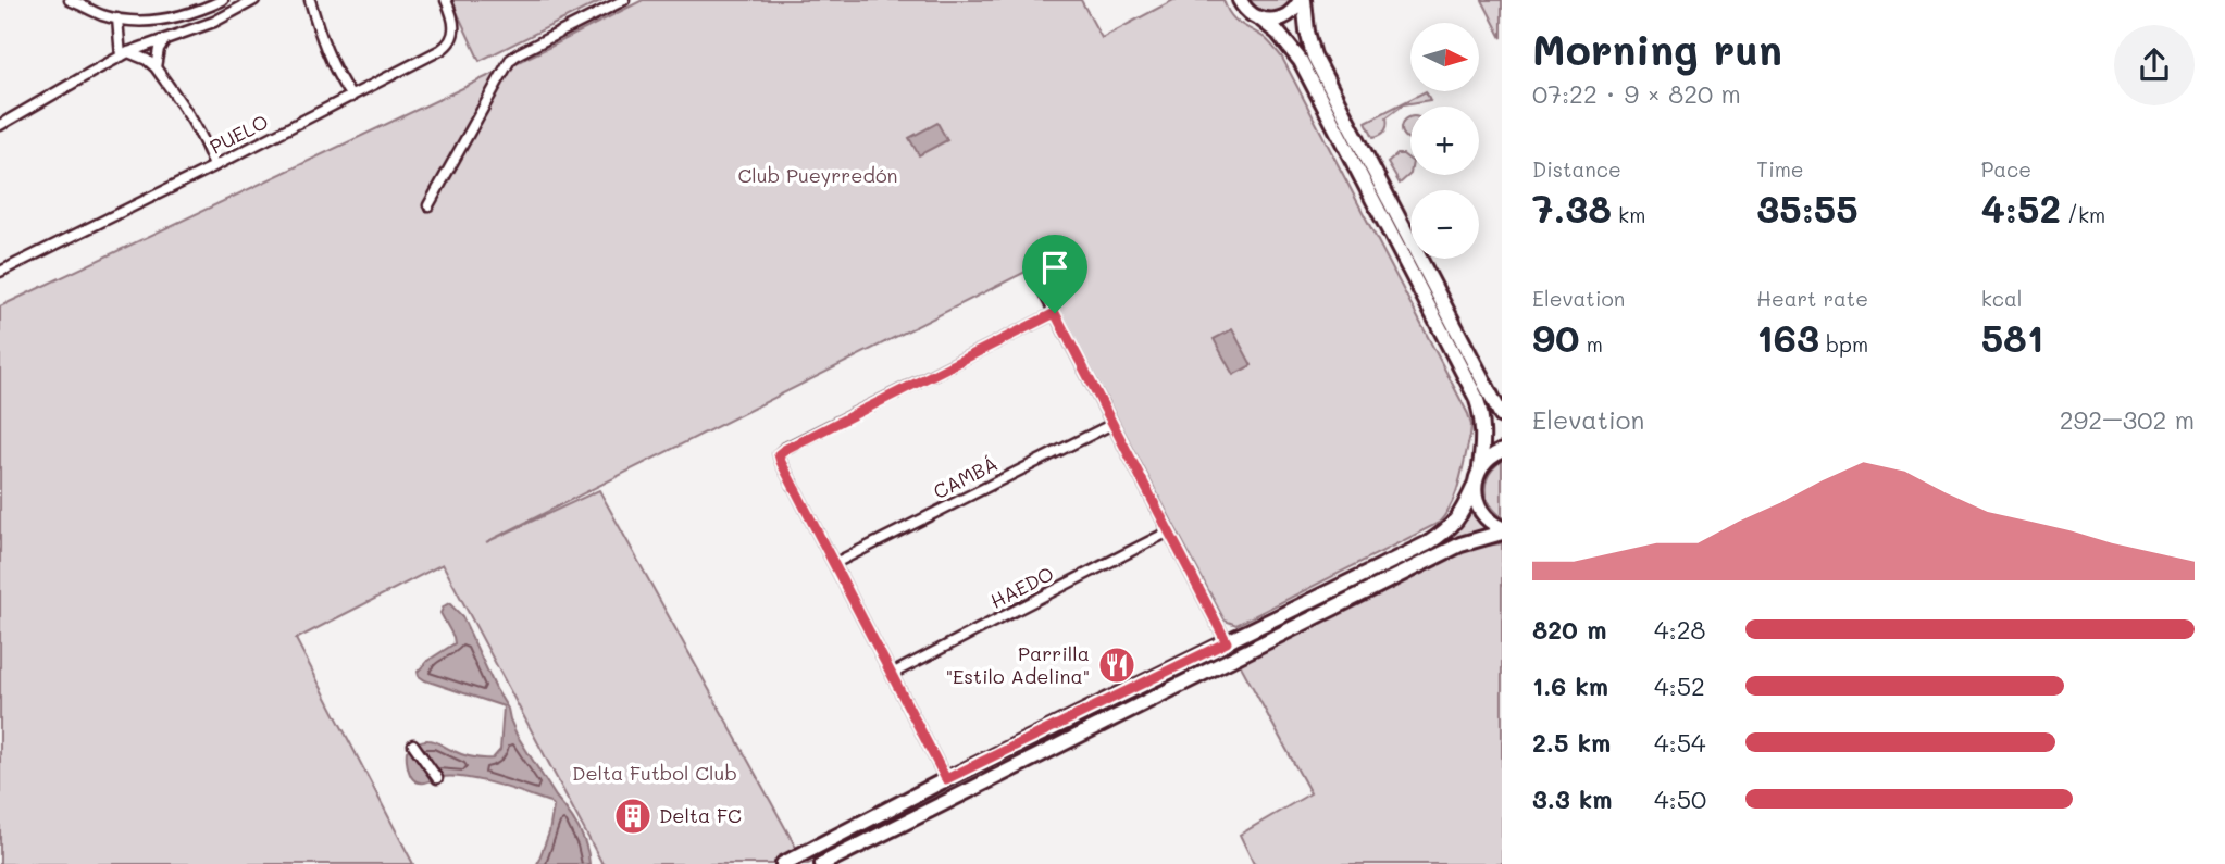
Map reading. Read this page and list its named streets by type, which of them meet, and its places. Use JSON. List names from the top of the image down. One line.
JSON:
{"streets":{"street":["PUELO","CAMBÁ","HAEDO"]},"parks":["Club Pueyrredón","Delta Futbol Club"],"places":{"restaurant":["Parrilla \"Estilo Adelina\""],"building":["Delta FC"]},"north":"right","page":{"heading":["Morning run","07:22 · 9 × 820 m"],"map_buttons":["+","−"],"stats":[["Distance","7.38 km"],["Time","35:55"],["Pace","4:52 /km"],["Elevation","90 m"],["Heart rate","163 bpm"],["kcal","581"]],"chart":["Elevation","292–302 m"],"list":[{"name":"820 m","note":"4:28"},{"name":"1.6 km","note":"4:52"},{"name":"2.5 km","note":"4:54"},{"name":"3.3 km","note":"4:50"}]}}
